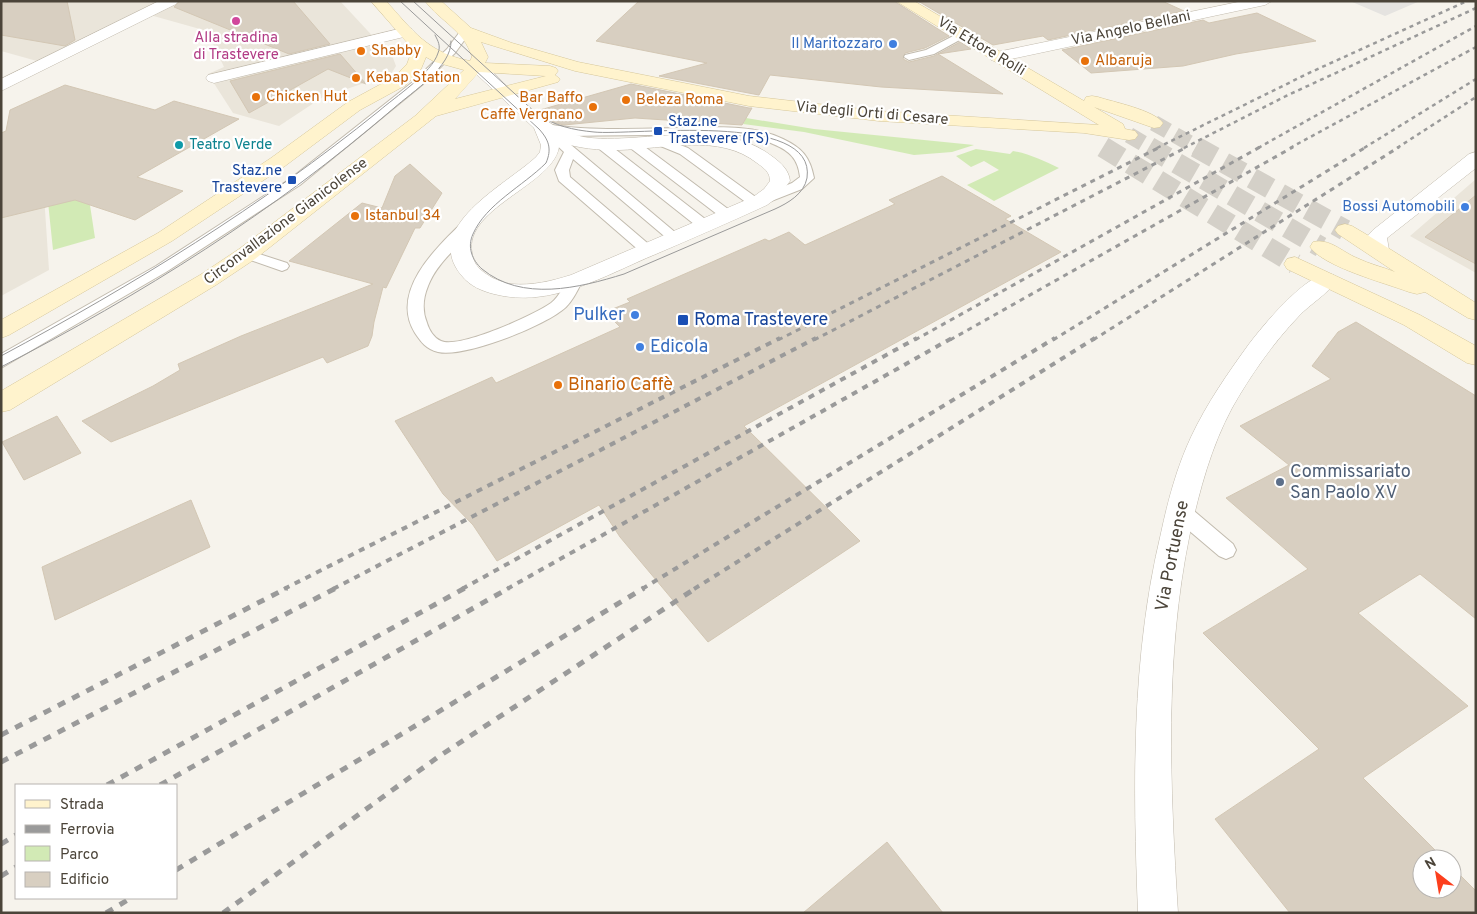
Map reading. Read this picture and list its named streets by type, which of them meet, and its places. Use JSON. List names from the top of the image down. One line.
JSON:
{"streets":{"main road":["Via Ettore Rolli","Via degli Orti di Cesare","Circonvallazione Gianicolense"],"street":["Via Angelo Bellani","Via Portuense"]},"crossings":[["Via Angelo Bellani","Via Ettore Rolli"],["Via Ettore Rolli","Via degli Orti di Cesare"],["Via degli Orti di Cesare","Circonvallazione Gianicolense"]],"places":{"other":["Alla stradina di Trastevere","Il Maritozzaro","Shabby","Albaruja","Kebap Station","Chicken Hut","Beleza Roma","Bar Baffo Caffè Vergnano","Teatro Verde","Bossi Automobili","Istanbul 34","Pulker","Edicola","Binario Caffè","Commissariato San Paolo XV"],"transit":["Staz.ne Trastevere (FS)","Staz.ne Trastevere","Roma Trastevere"]},"legend":["Strada","Ferrovia","Parco","Edificio"],"north":"top left"}
